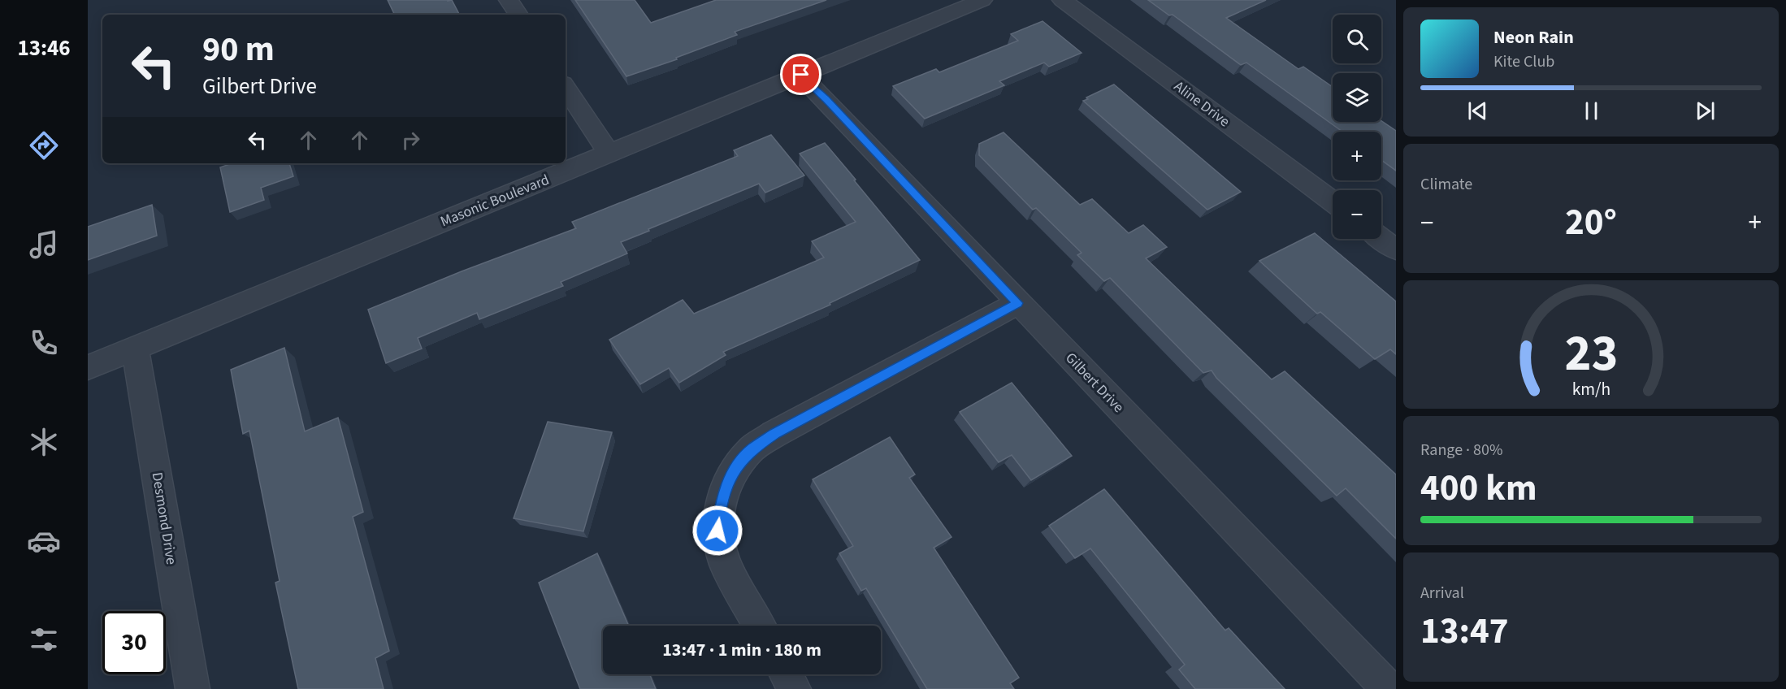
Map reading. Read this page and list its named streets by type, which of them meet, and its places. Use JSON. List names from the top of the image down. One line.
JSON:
{"streets":{"street":["Aline Drive","Masonic Boulevard","Gilbert Drive","Desmond Drive"]},"crossings":[["Masonic Boulevard","Gilbert Drive"],["Masonic Boulevard","Desmond Drive"]],"page":{"tabs":"13:46","map_buttons":["+","−"],"turn":["90 m","Gilbert Drive"],"song":["Neon Rain","Kite Club"],"tile":["Climate",["Range · 80%","400 km"],["Arrival","13:47"]],"heat":["−","20°","+"],"limit":"30","trip":"13:47 · 1 min · 180 m","gauge":["23","km/h"]}}
